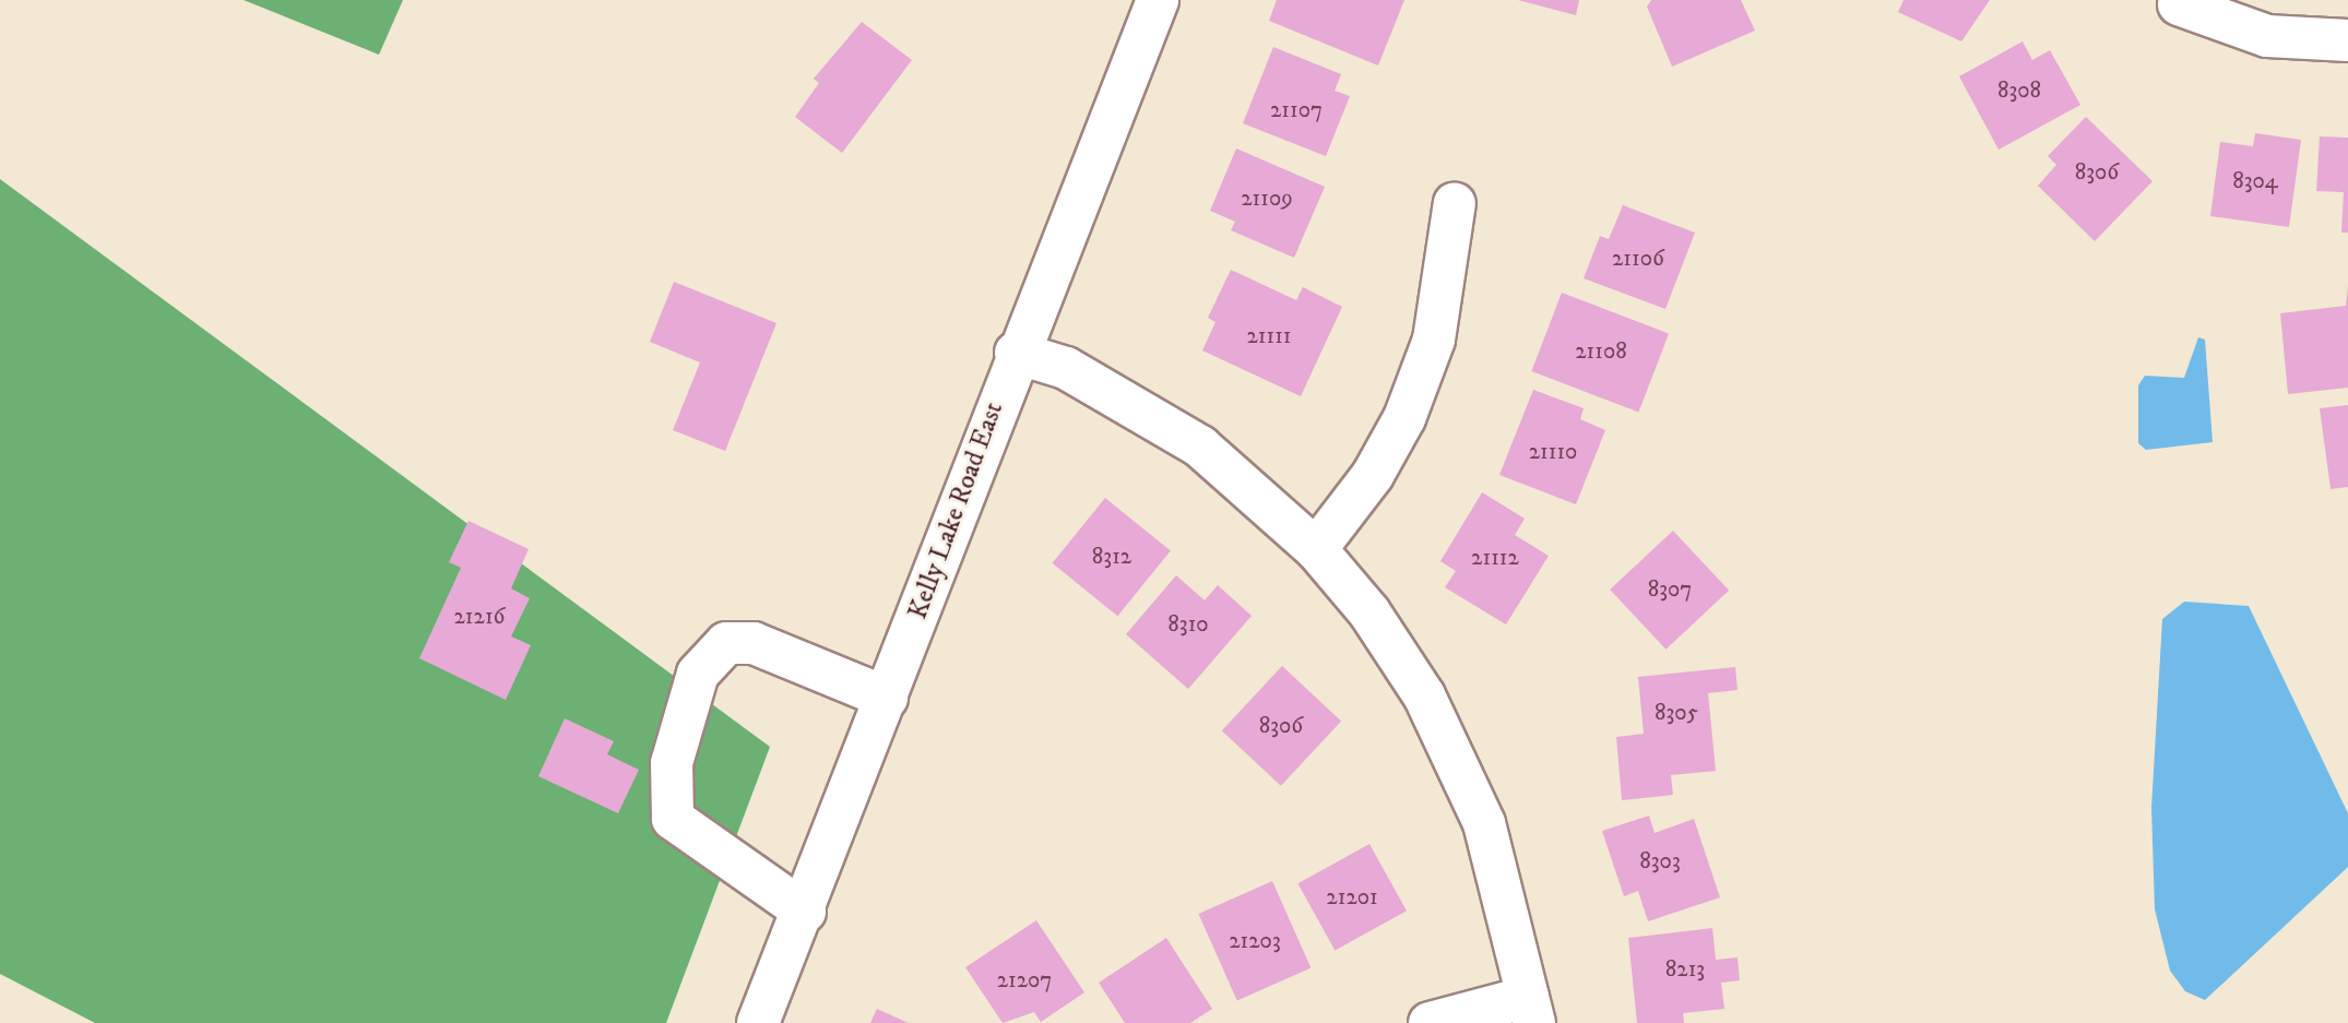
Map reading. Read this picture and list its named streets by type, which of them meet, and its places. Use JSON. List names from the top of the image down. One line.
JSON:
{"streets":{"street":["Kelly Lake Road East"]},"house_numbers":["8308","21107","8306","8304","21109","21106","21111","21108","21110","8312","21112","8307","21216","8310","8305","8306","8303","21201","21203","8213","21207"]}
